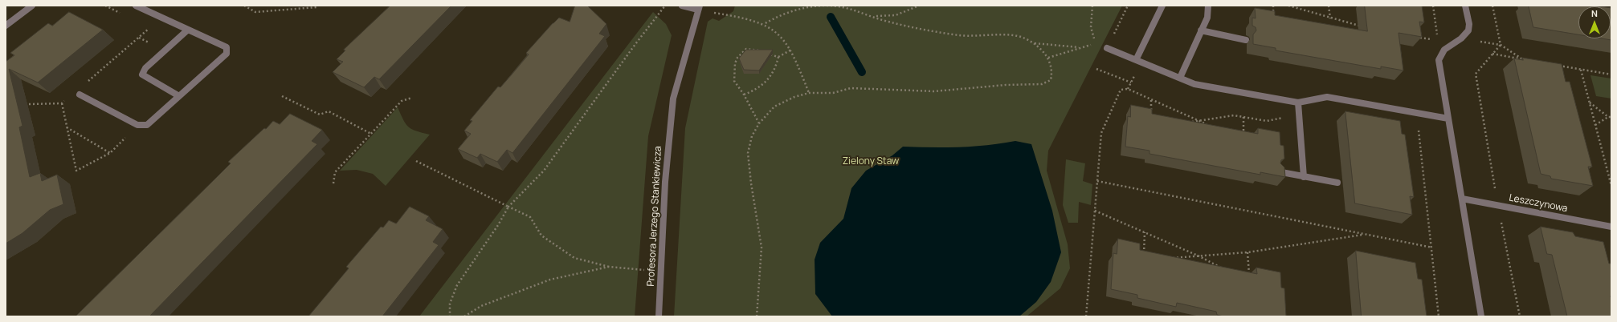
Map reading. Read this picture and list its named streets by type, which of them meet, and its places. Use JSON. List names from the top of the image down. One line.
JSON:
{"streets":{"street":["Leszczynowa","Profesora Jerzego Stankiewicza"]},"parks":["Zielony Staw"],"north":"top"}
